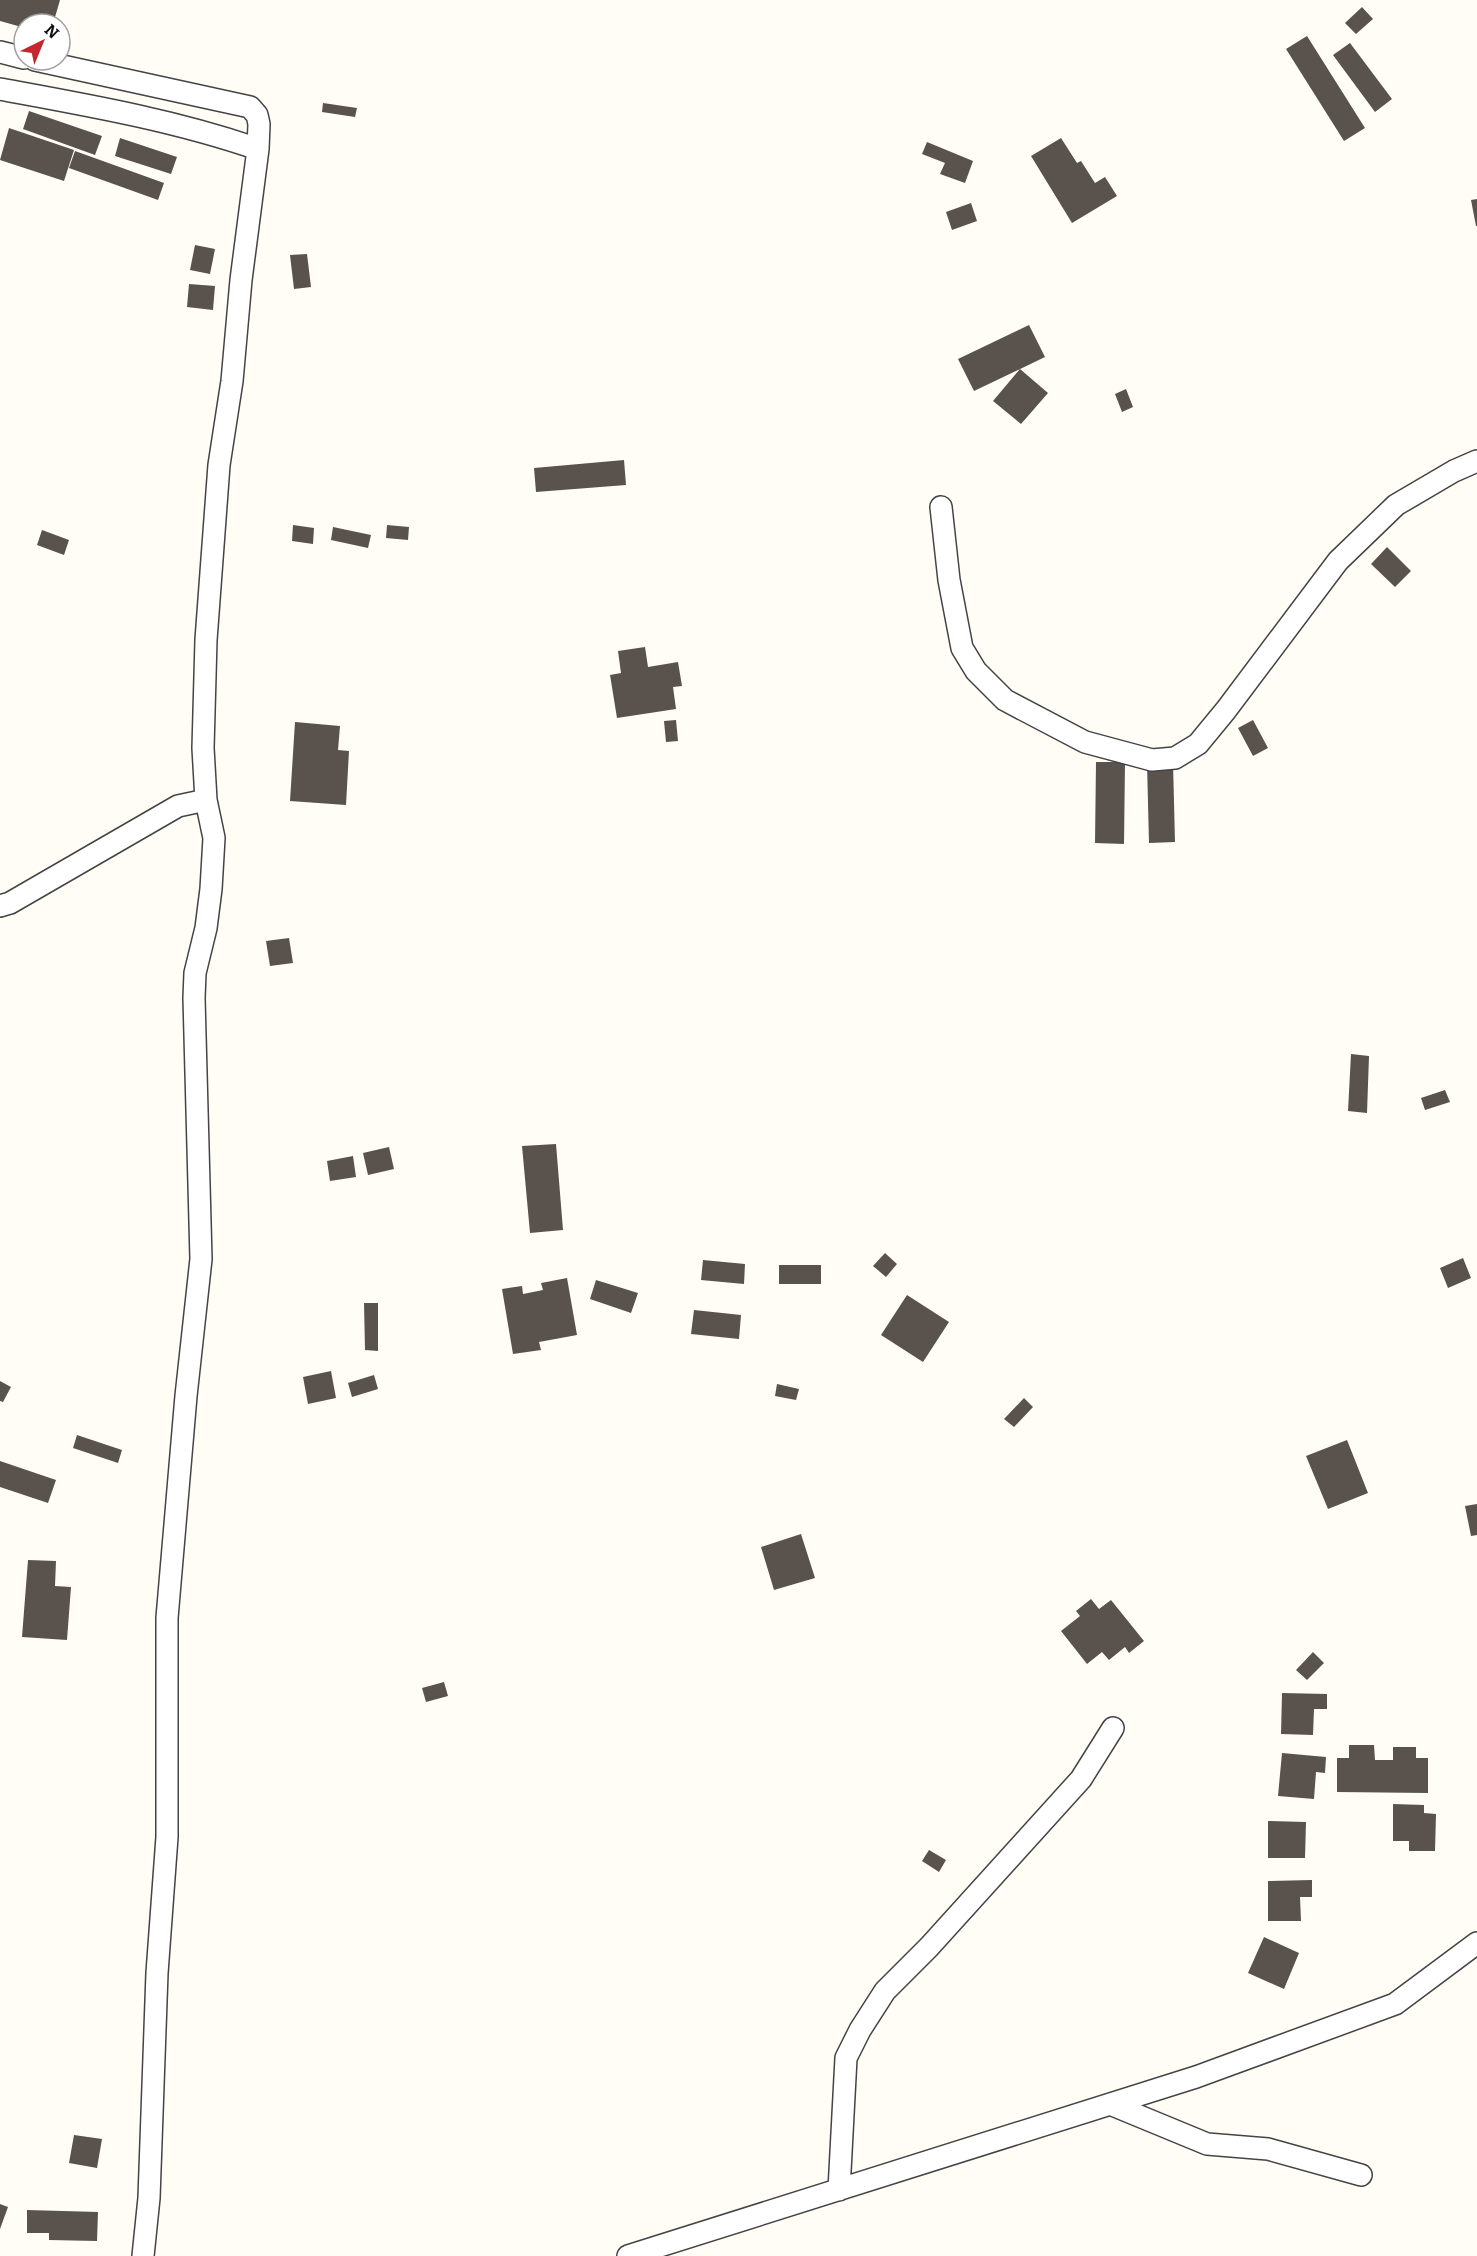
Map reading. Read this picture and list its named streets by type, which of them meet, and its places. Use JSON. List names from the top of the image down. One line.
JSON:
{"north":"top right"}
